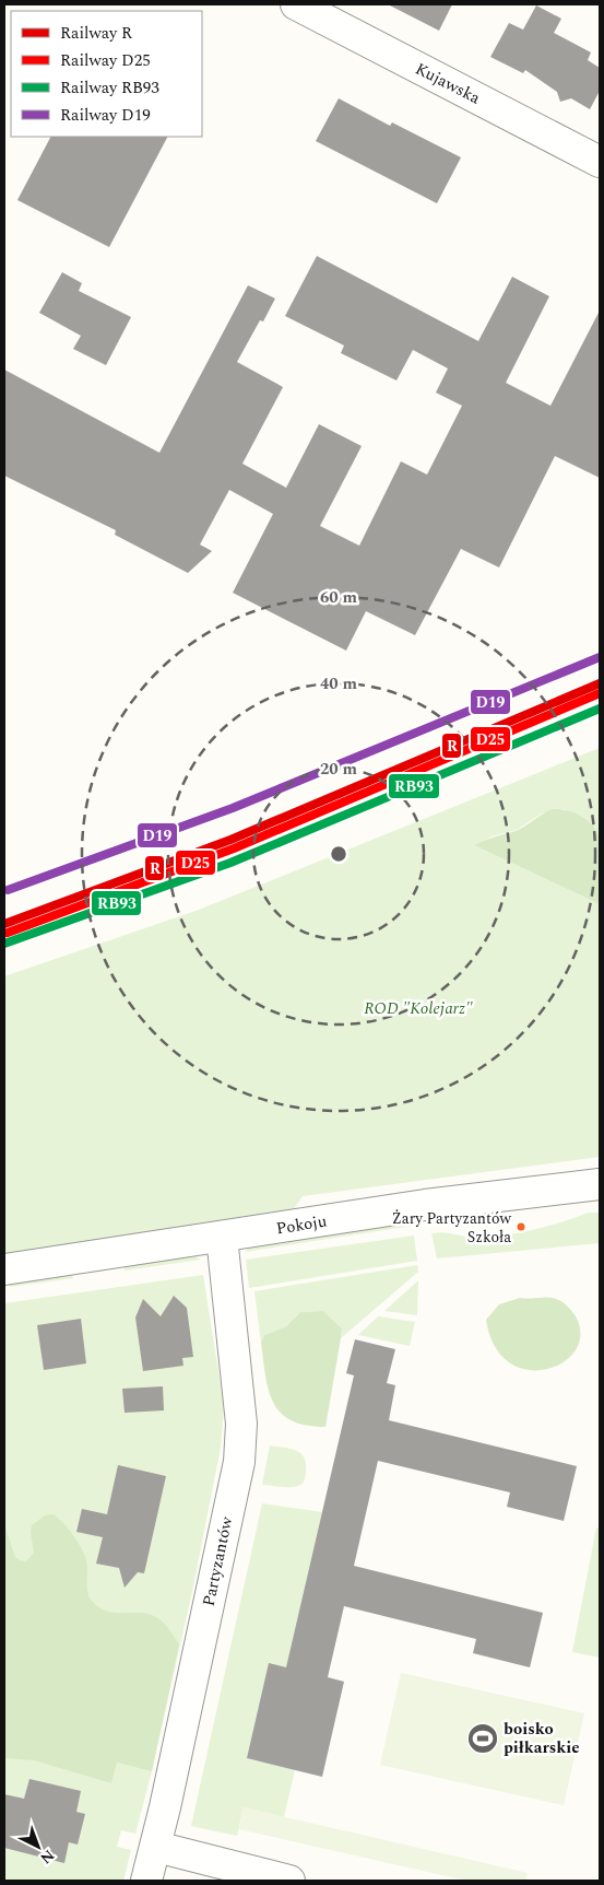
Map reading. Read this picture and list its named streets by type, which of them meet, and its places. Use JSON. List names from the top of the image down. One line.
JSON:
{"streets":{"street":["Kujawska","Pokoju","Partyzantów"]},"crossings":[["Pokoju","Partyzantów"]],"parks":["ROD \"Kolejarz\""],"places":{"other":["Żary Partyzantów Szkoła"],"sports":["boisko piłkarskie"]},"lines":["rail line D19","rail line R","rail line D25","rail line RB93"],"legend":["Railway R","Railway D25","Railway RB93","Railway D19"],"north":"bottom right","rings":["60 m","40 m","20 m"]}
